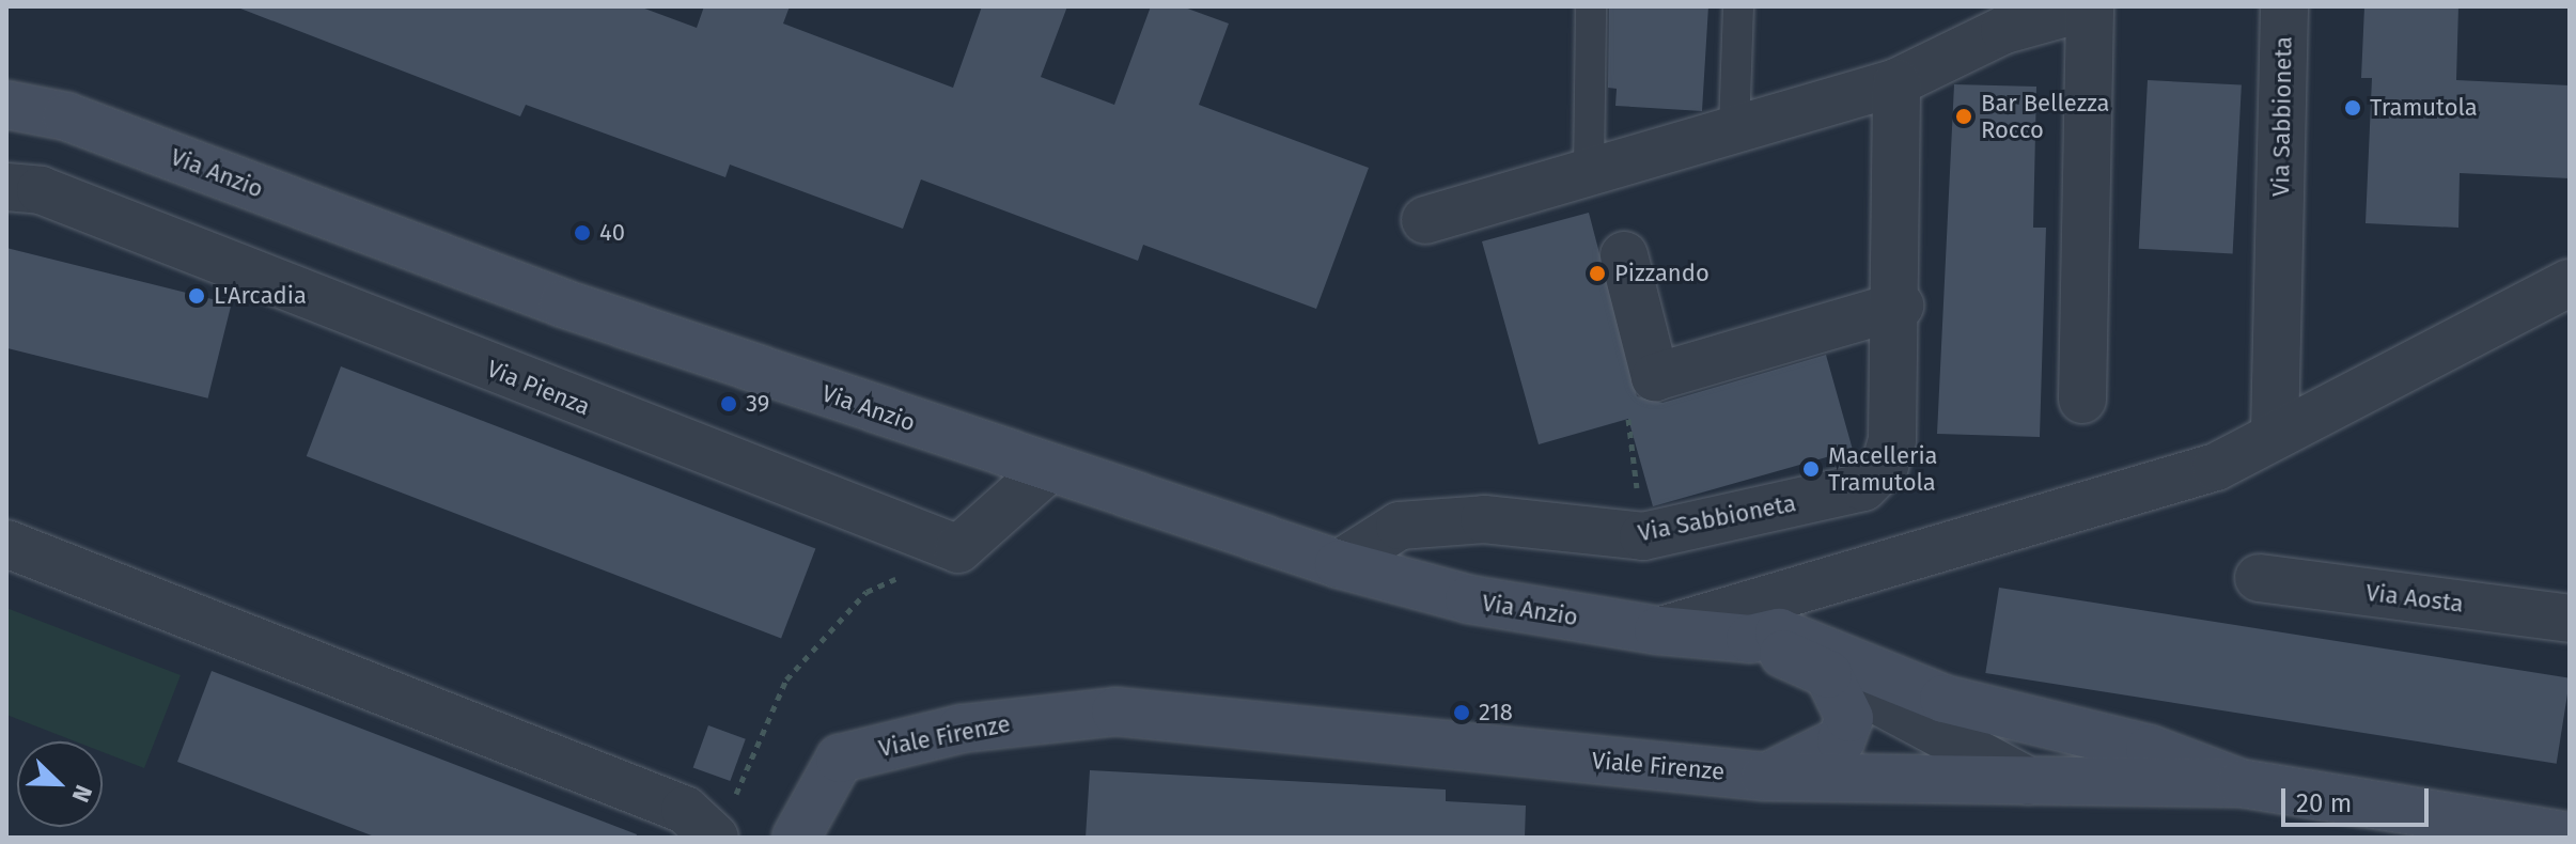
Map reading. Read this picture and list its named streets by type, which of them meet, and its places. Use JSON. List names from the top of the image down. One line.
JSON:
{"streets":{"street":["Via Sabbioneta","Via Anzio","Via Pienza","Via Aosta","Viale Firenze"]},"crossings":[["Via Sabbioneta","Via Anzio"]],"places":["Tramutola","Bar Bellezza Rocco","40","Pizzando","L'Arcadia","39","Macelleria Tramutola","218"],"scale_bar":"20 m","north":"bottom right"}
